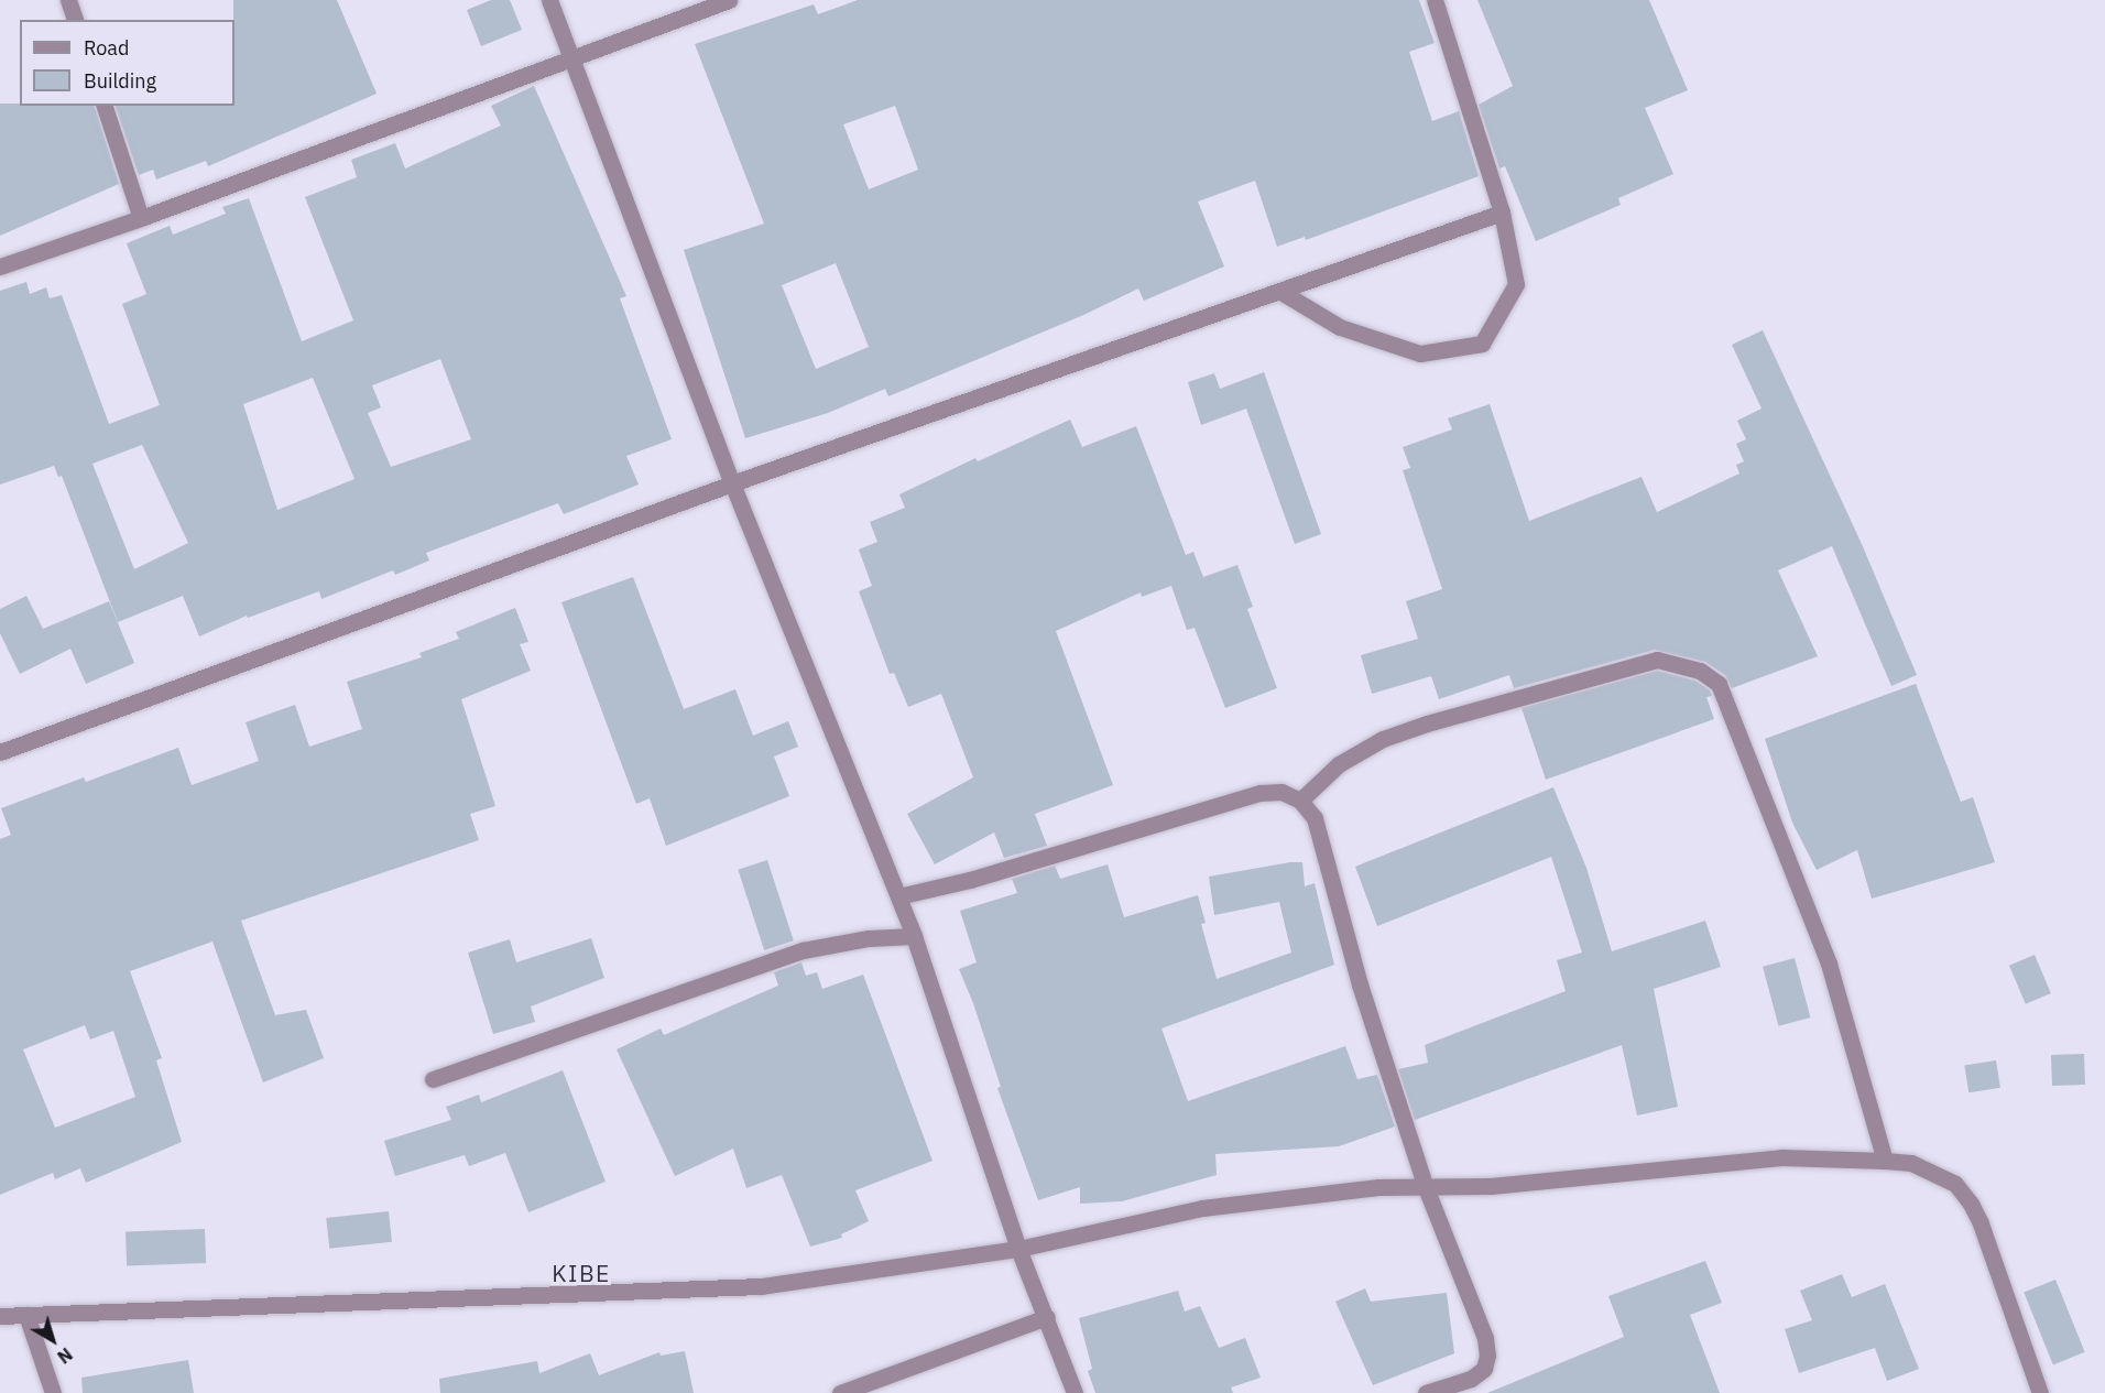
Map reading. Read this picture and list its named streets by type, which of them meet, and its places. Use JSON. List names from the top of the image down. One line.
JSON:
{"districts":["KIBE"],"legend":["Road","Building"],"north":"bottom right"}
